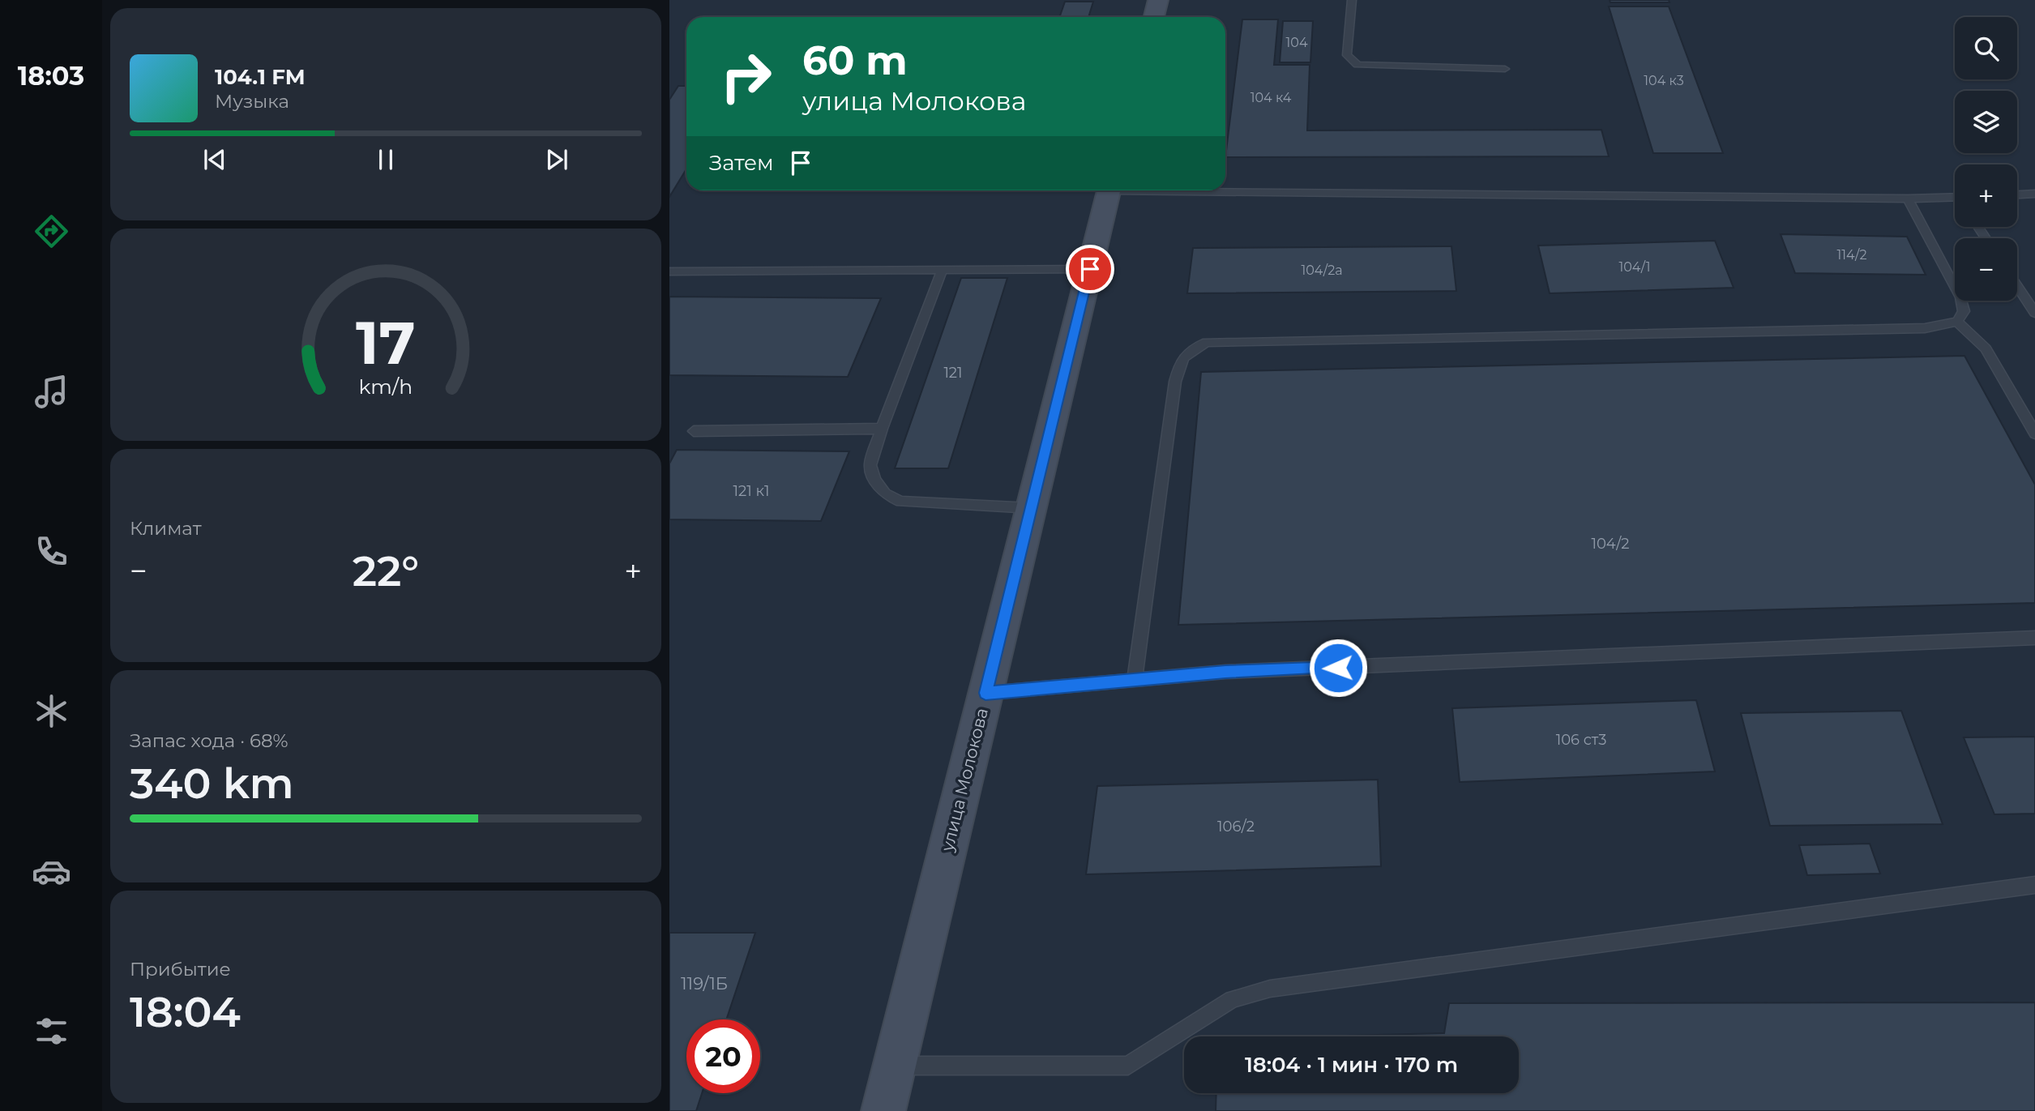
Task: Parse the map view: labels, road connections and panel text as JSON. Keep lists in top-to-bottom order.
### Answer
{
  "streets": {
    "street": ["улица Молокова"]
  },
  "house_numbers": [
    "104",
    "104 к3",
    "104 к4",
    "114/2",
    "104/1",
    "104/2а",
    "121",
    "121 к1",
    "104/2",
    "106 ст3",
    "106/2",
    "119/1Б"
  ],
  "page": {
    "tabs": "18:03",
    "map_buttons": ["+", "−"],
    "turn": ["60 m", "улица Молокова"],
    "song": ["104.1 FM", "Музыка"],
    "then": "Затем",
    "tile": [
      "Климат",
      ["Запас хода · 68%", "340 km"],
      ["Прибытие", "18:04"]
    ],
    "heat": ["−", "22°", "+"],
    "limit": "20",
    "trip": "18:04 · 1 мин · 170 m",
    "gauge": ["17", "km/h"]
  }
}
